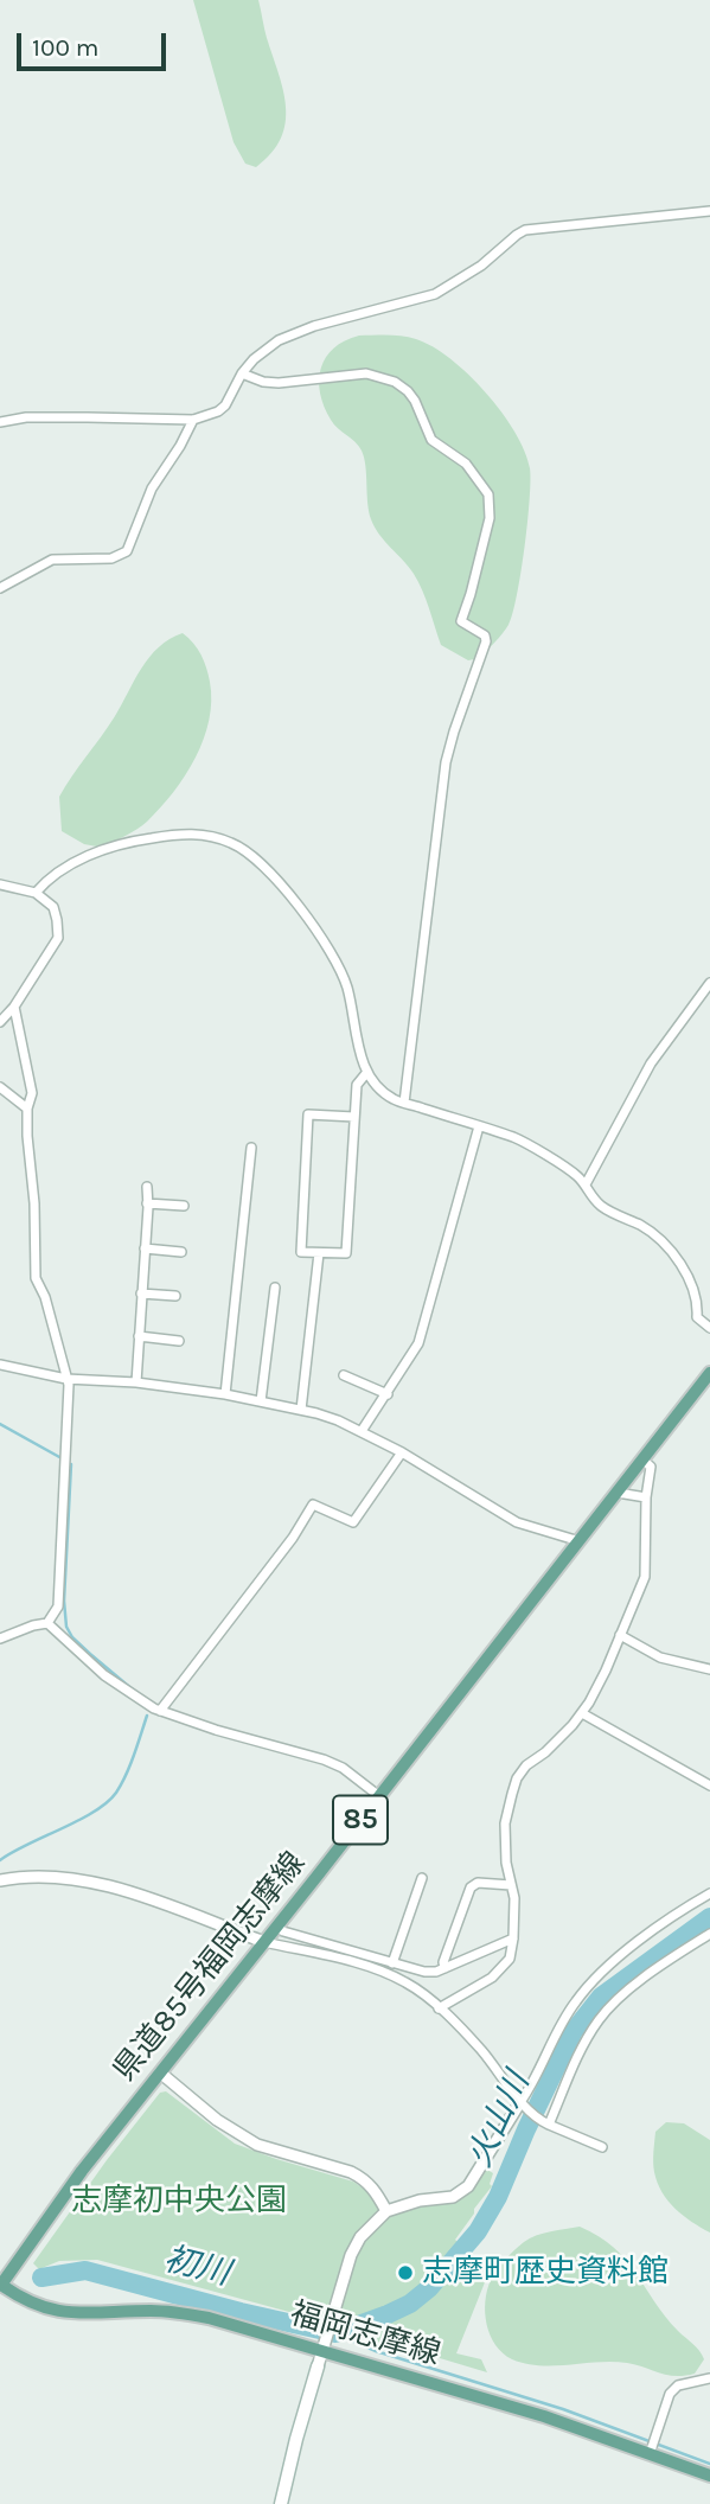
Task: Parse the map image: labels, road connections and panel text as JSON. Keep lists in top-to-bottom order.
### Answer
{
  "streets": {
    "main road": ["85", "県道85号福岡志摩線", "福岡志摩線"]
  },
  "crossings": [
    ["県道85号福岡志摩線", "福岡志摩線"]
  ],
  "water": ["火山川", "初川"],
  "parks": ["志摩初中央公園"],
  "places": ["志摩町歴史資料館"],
  "scale_bar": "100 m"
}
